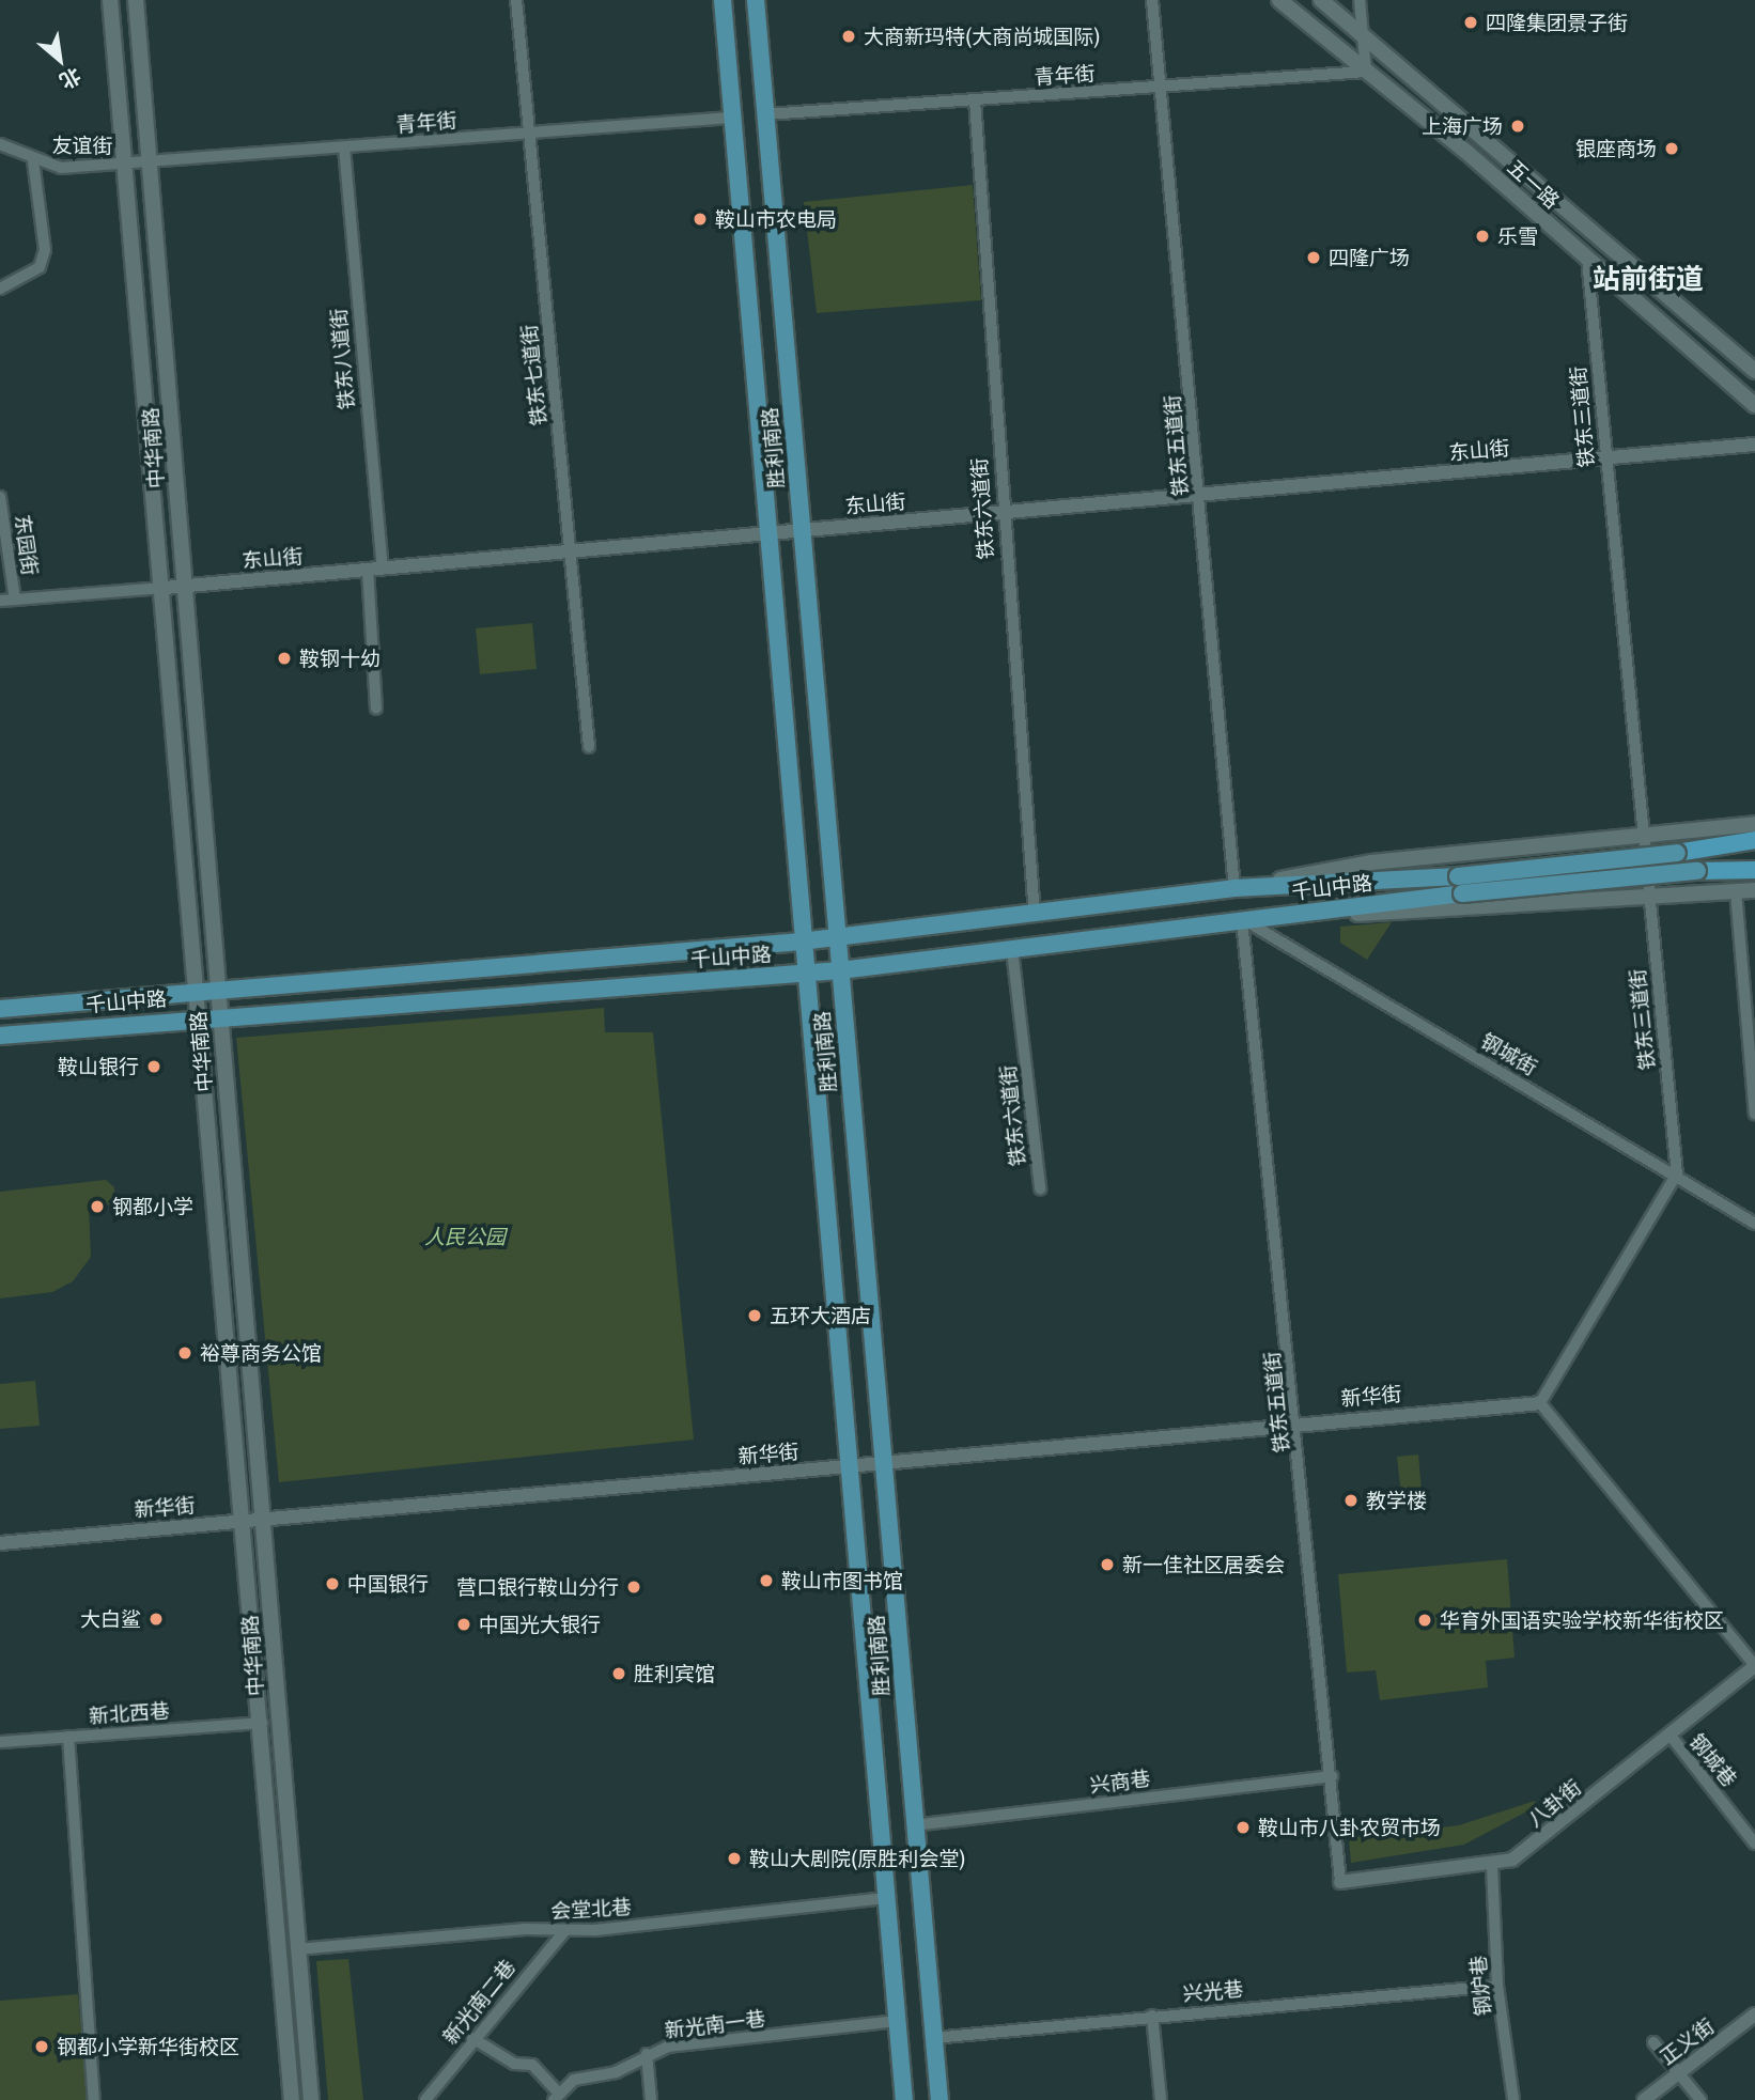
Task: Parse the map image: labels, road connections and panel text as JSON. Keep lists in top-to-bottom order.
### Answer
{
  "streets": {
    "main road": [
      "五一路",
      "中华南路",
      "胜利南路",
      "千山中路"
    ],
    "street": [
      "青年街",
      "友谊街",
      "铁东八道街",
      "铁东七道街",
      "铁东三道街",
      "铁东五道街",
      "东山街",
      "铁东六道街",
      "东园街",
      "钢城街",
      "新华街",
      "新北西巷",
      "钢城巷",
      "兴商巷",
      "八卦街",
      "会堂北巷",
      "钢炉巷",
      "兴光巷",
      "新光南二巷",
      "新光南一巷",
      "正义街"
    ]
  },
  "crossings": [
    ["青年街", "友谊街"],
    ["青年街", "五一路"],
    ["青年街", "铁东八道街"],
    ["青年街", "铁东七道街"],
    ["青年街", "铁东五道街"],
    ["青年街", "中华南路"],
    ["青年街", "胜利南路"],
    ["青年街", "铁东六道街"],
    ["五一路", "铁东三道街"],
    ["铁东八道街", "东山街"],
    ["铁东七道街", "东山街"],
    ["铁东三道街", "东山街"],
    ["铁东三道街", "钢城街"],
    ["铁东五道街", "东山街"],
    ["铁东五道街", "千山中路"],
    ["铁东五道街", "钢城街"],
    ["铁东五道街", "新华街"],
    ["铁东五道街", "兴商巷"],
    ["铁东五道街", "八卦街"],
    ["中华南路", "东山街"],
    ["中华南路", "千山中路"],
    ["中华南路", "新华街"],
    ["中华南路", "会堂北巷"],
    ["胜利南路", "东山街"],
    ["胜利南路", "千山中路"],
    ["胜利南路", "新华街"],
    ["胜利南路", "兴商巷"],
    ["胜利南路", "会堂北巷"],
    ["胜利南路", "兴光巷"],
    ["胜利南路", "新光南一巷"],
    ["东山街", "铁东六道街"],
    ["东山街", "东园街"],
    ["铁东六道街", "千山中路"],
    ["千山中路", "钢城街"],
    ["钢城巷", "八卦街"],
    ["八卦街", "钢炉巷"],
    ["会堂北巷", "新光南二巷"],
    ["钢炉巷", "兴光巷"]
  ],
  "districts": ["站前街道"],
  "parks": ["人民公园"],
  "places": [
    "四隆集团景子街",
    "大商新玛特(大商尚城国际)",
    "上海广场",
    "银座商场",
    "鞍山市农电局",
    "乐雪",
    "四隆广场",
    "鞍钢十幼",
    "鞍山银行",
    "钢都小学",
    "五环大酒店",
    "裕尊商务公馆",
    "教学楼",
    "新一佳社区居委会",
    "鞍山市图书馆",
    "中国银行",
    "营口银行鞍山分行",
    "大白鲨",
    "华育外国语实验学校新华街校区",
    "中国光大银行",
    "胜利宾馆",
    "鞍山市八卦农贸市场",
    "鞍山大剧院(原胜利会堂)",
    "钢都小学新华街校区"
  ],
  "north": "bottom right"
}
